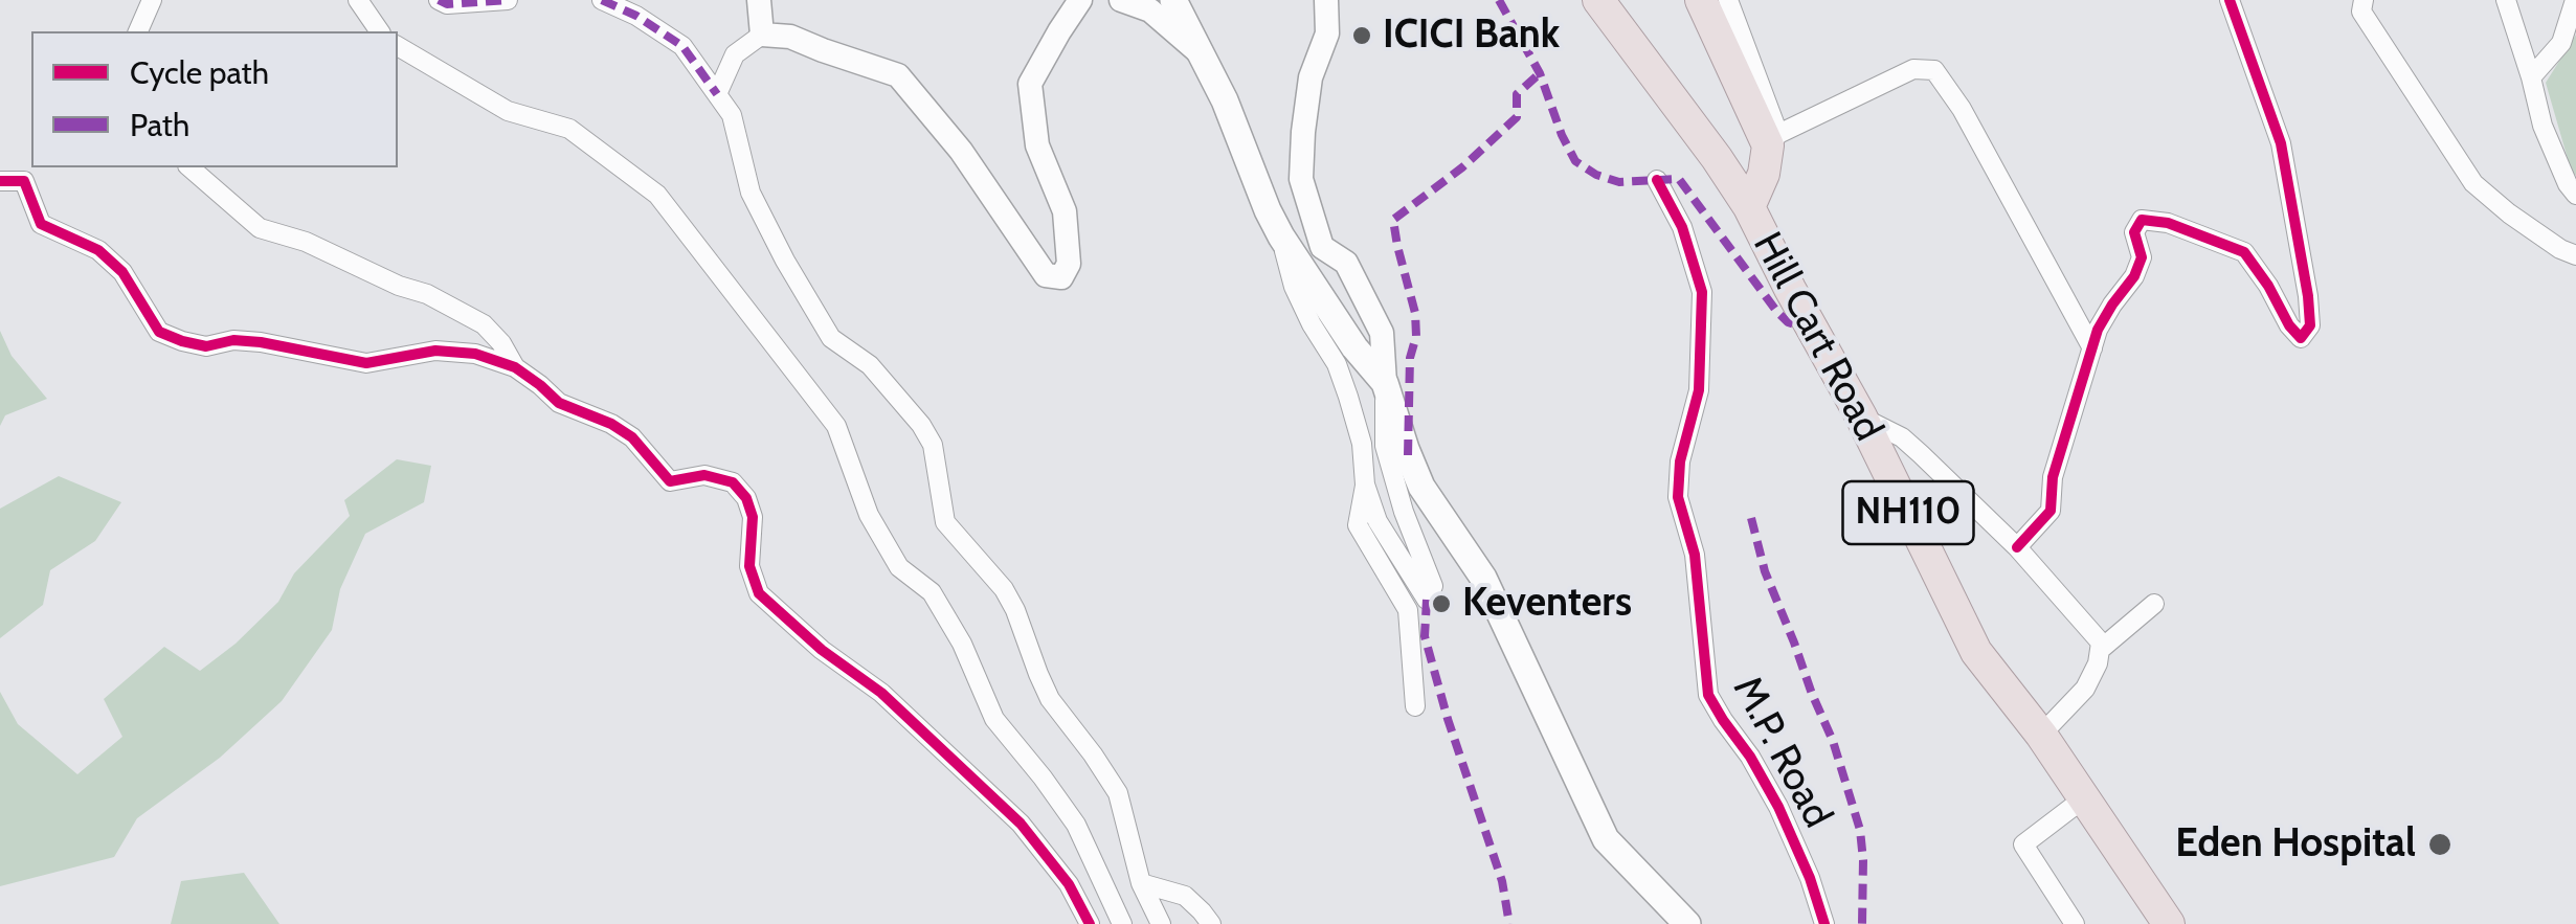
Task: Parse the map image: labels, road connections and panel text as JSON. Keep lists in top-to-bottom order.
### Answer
{
  "streets": {
    "highway": ["Hill Cart Road", "NH110"],
    "street": ["M.P. Road"]
  },
  "places": ["ICICI Bank", "Keventers", "Eden Hospital"],
  "legend": ["Cycle path", "Path"]
}
